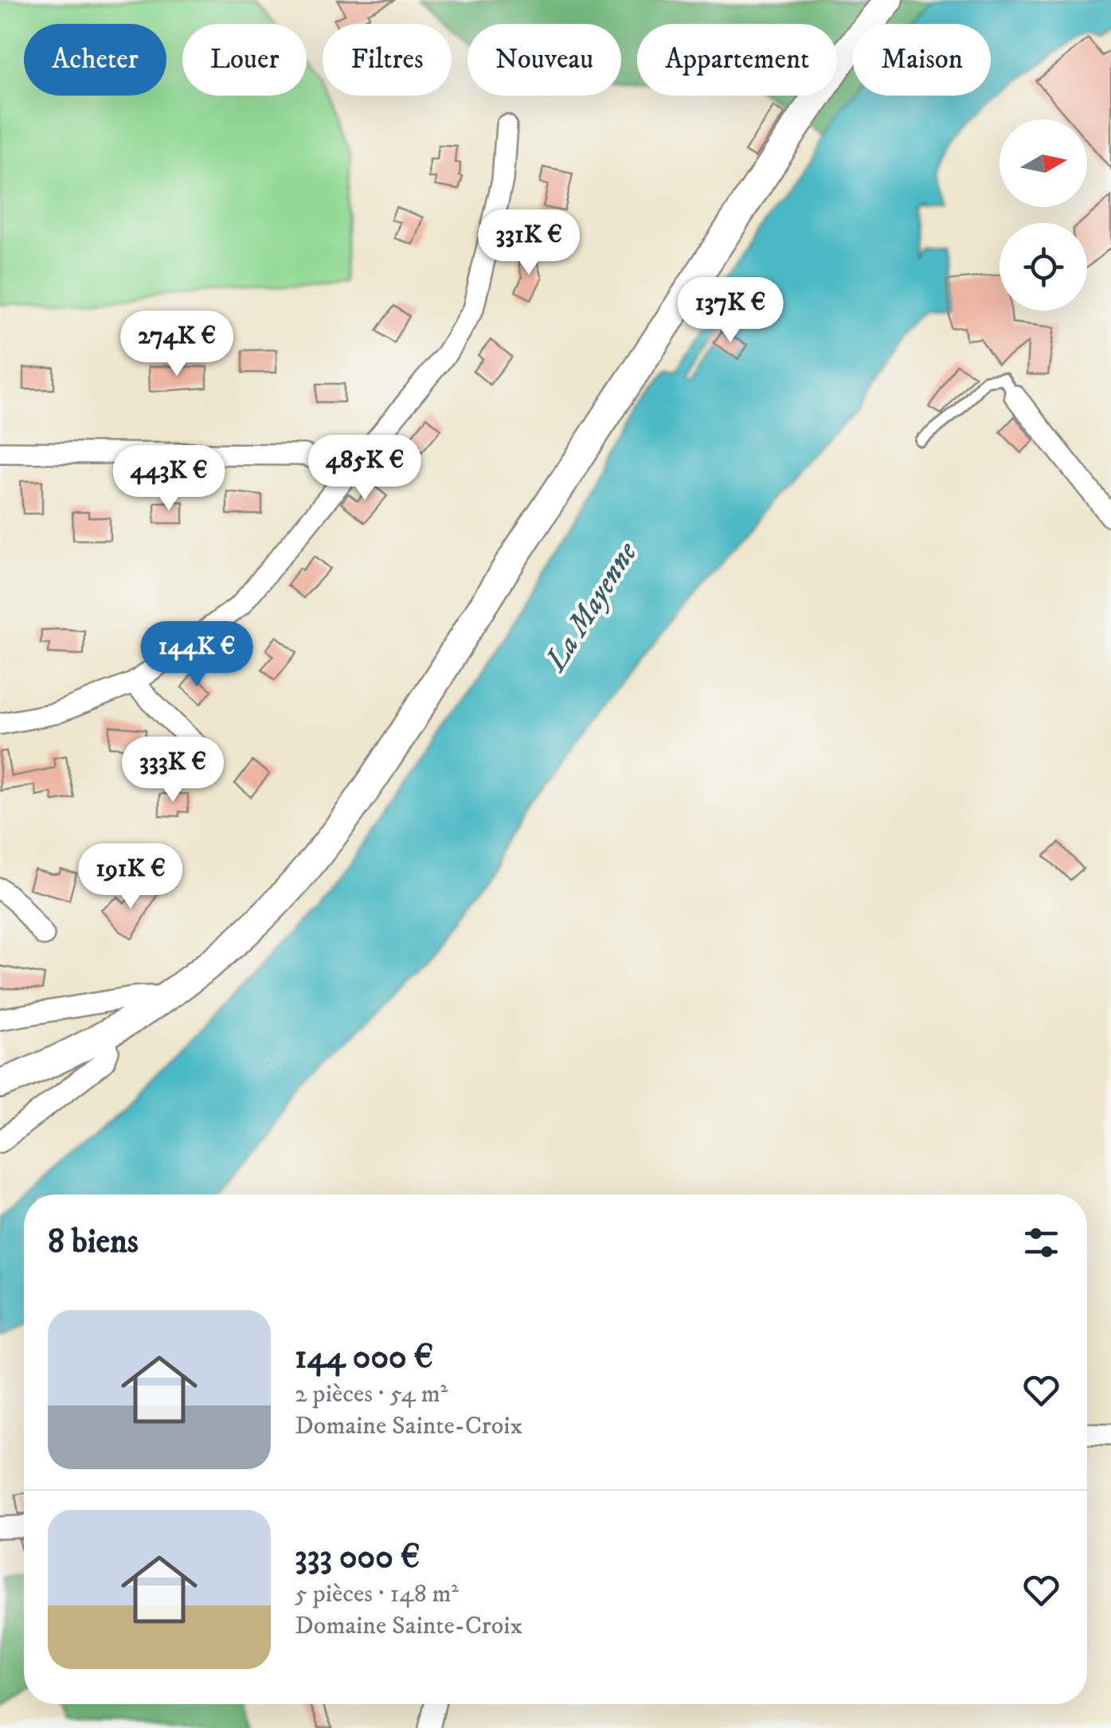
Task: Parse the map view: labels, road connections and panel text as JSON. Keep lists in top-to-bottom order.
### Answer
{
  "water": ["La Mayenne"],
  "north": "right",
  "page": {
    "chip": [
      "Acheter",
      "Louer",
      "Filtres",
      "Nouveau",
      "Appartement",
      "Maison"
    ],
    "price": [
      "331K €",
      "137K €",
      "274K €",
      "485K €",
      "443K €",
      "144K €",
      "333K €",
      "191K €"
    ],
    "heading": "8 biens",
    "list": [
      {
        "name": "144 000 €",
        "note": "2 pièces · 54 m² · Domaine Sainte-Croix"
      },
      {
        "name": "333 000 €",
        "note": "5 pièces · 148 m² · Domaine Sainte-Croix"
      }
    ]
  }
}
